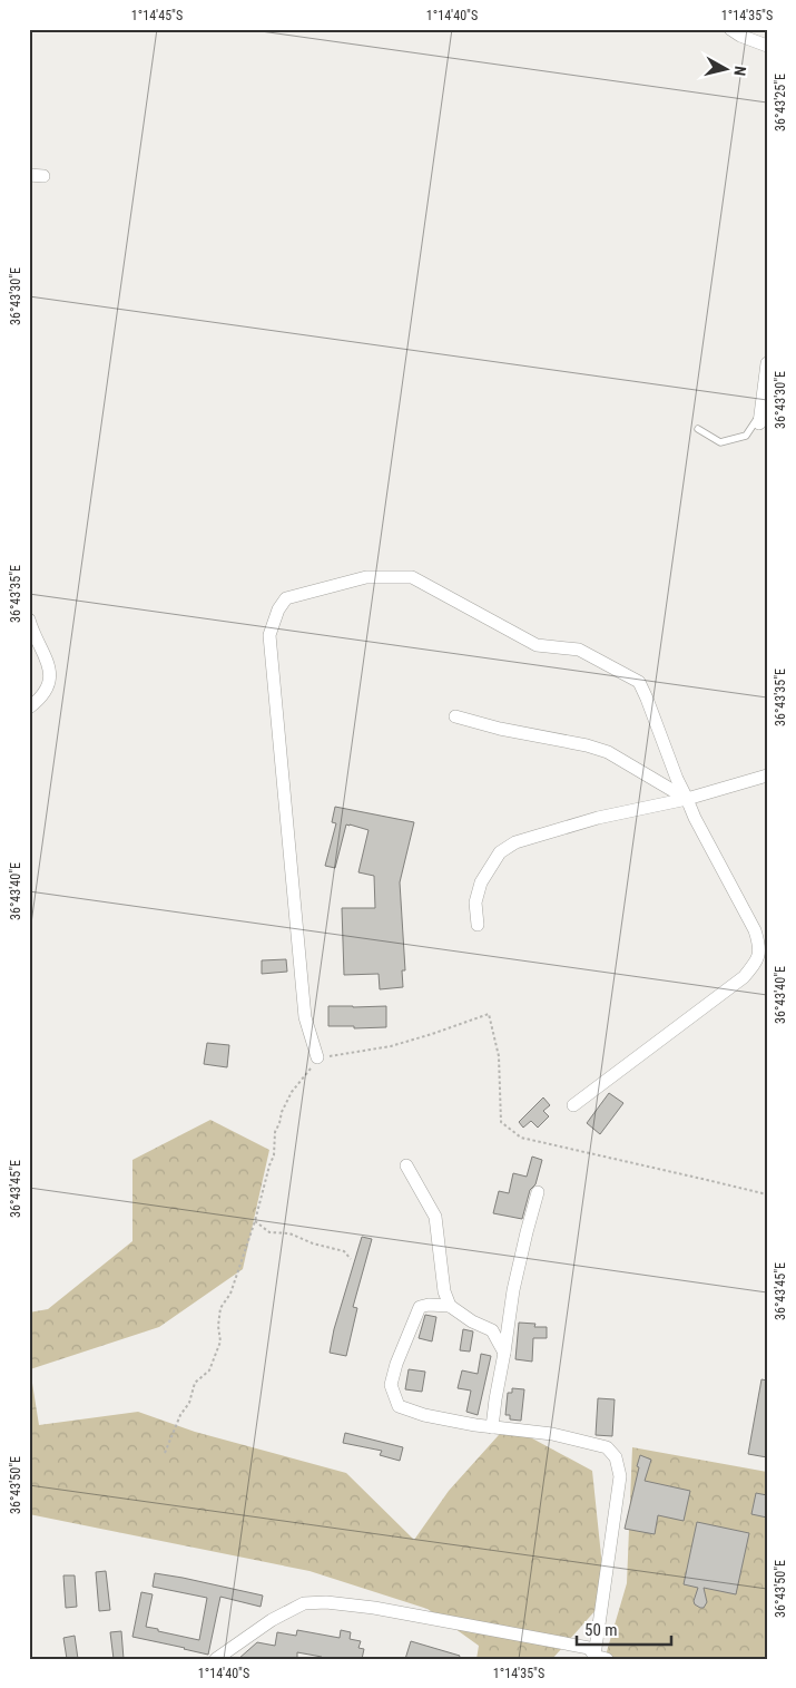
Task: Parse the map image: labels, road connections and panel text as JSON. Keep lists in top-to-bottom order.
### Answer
{
  "scale_bar": "50 m",
  "north": "right",
  "coordinates": [
    "1°14'45\"S",
    "1°14'40\"S",
    "1°14'35\"S",
    "36°43'25\"E",
    "36°43'30\"E",
    "36°43'35\"E",
    "36°43'40\"E",
    "36°43'45\"E",
    "36°43'50\"E"
  ]
}
